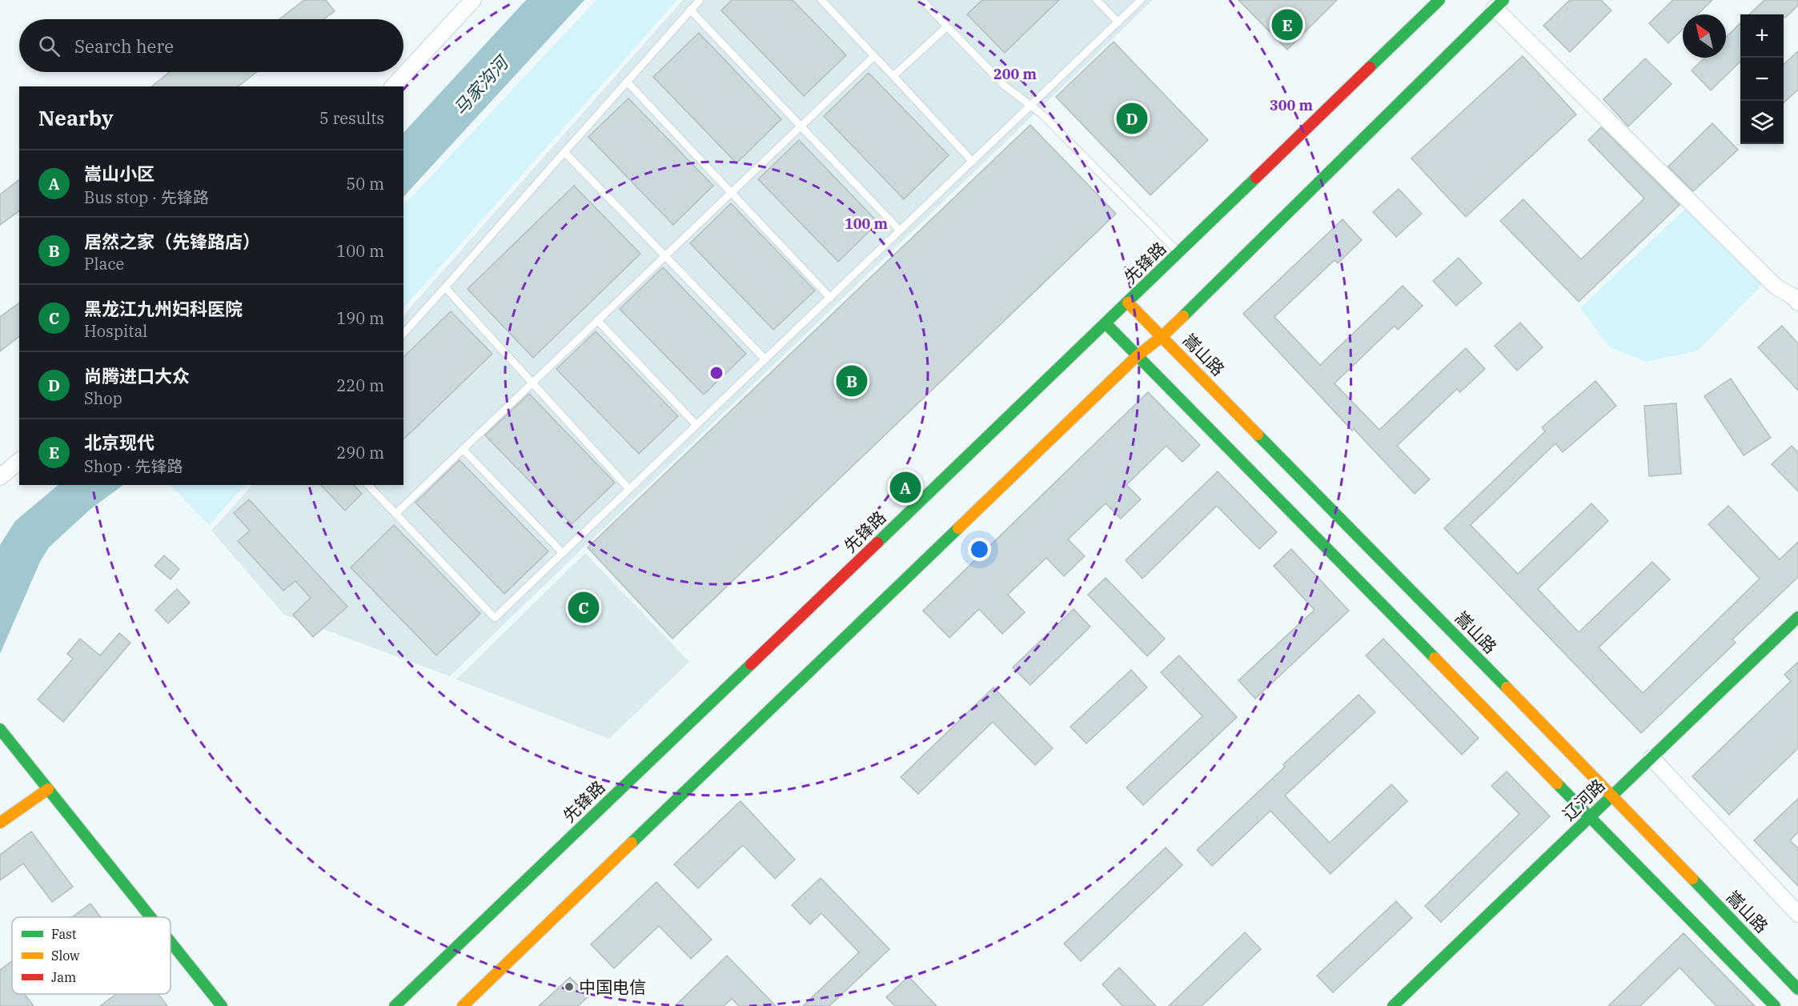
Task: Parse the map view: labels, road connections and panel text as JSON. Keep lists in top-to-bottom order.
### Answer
{
  "streets": {
    "main road": ["先锋路", "嵩山路", "辽河路"]
  },
  "crossings": [
    ["先锋路", "嵩山路"],
    ["嵩山路", "辽河路"]
  ],
  "water": ["马家沟河"],
  "places": ["中国电信"],
  "legend": ["Fast", "Slow", "Jam"],
  "north": "top left",
  "page": {
    "pins": [
      "E",
      "D",
      "B",
      "A",
      "C"
    ],
    "map_buttons": ["+", "−"],
    "search": "Search here",
    "heading": ["Nearby", "5 results"],
    "list": [
      {
        "mark": "A",
        "name": "嵩山小区",
        "note": "Bus stop · 先锋路",
        "value": "50 m"
      },
      {
        "mark": "B",
        "name": "居然之家（先锋路店）",
        "note": "Place",
        "value": "100 m"
      },
      {
        "mark": "C",
        "name": "黑龙江九州妇科医院",
        "note": "Hospital",
        "value": "190 m"
      },
      {
        "mark": "D",
        "name": "尚腾进口大众",
        "note": "Shop",
        "value": "220 m"
      },
      {
        "mark": "E",
        "name": "北京现代",
        "note": "Shop · 先锋路",
        "value": "290 m"
      }
    ]
  },
  "rings": ["200 m", "300 m", "100 m"]
}
